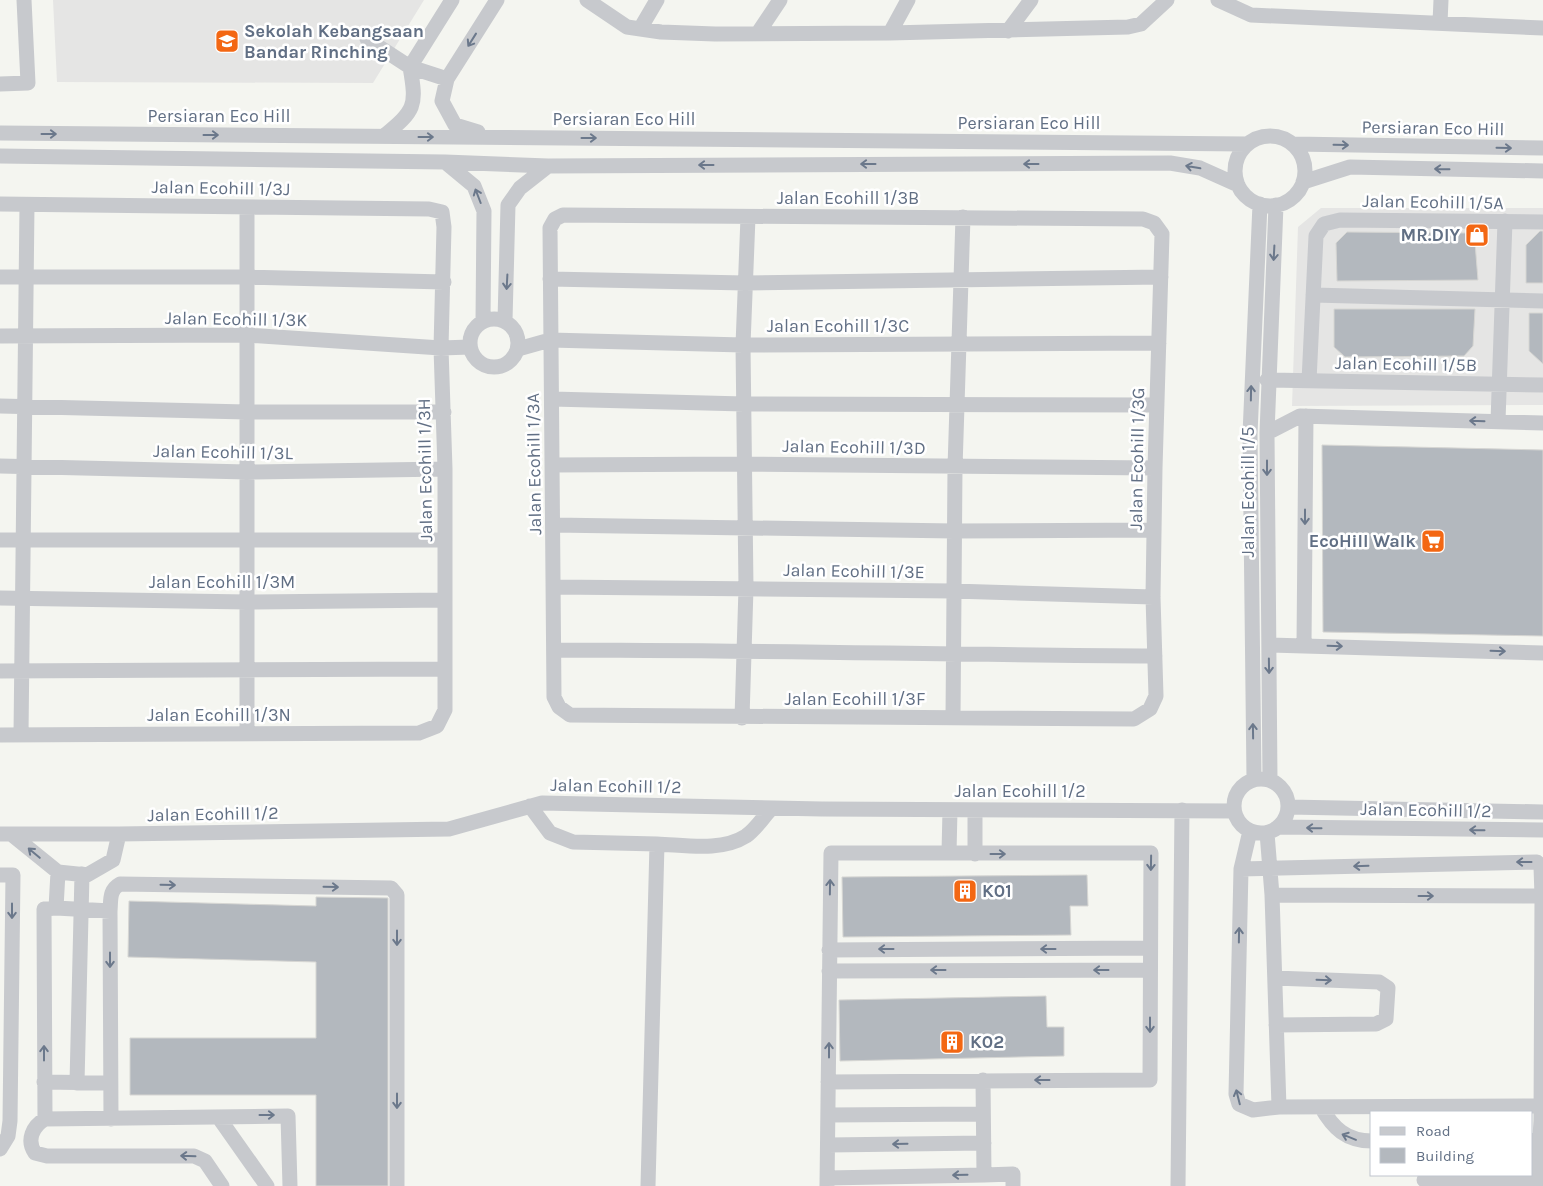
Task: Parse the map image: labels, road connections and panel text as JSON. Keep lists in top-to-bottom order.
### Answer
{
  "streets": {
    "street": [
      "Persiaran Eco Hill",
      "Jalan Ecohill 1/3J",
      "Jalan Ecohill 1/3B",
      "Jalan Ecohill 1/5A",
      "Jalan Ecohill 1/3K",
      "Jalan Ecohill 1/3C",
      "Jalan Ecohill 1/5B",
      "Jalan Ecohill 1/3D",
      "Jalan Ecohill 1/3L",
      "Jalan Ecohill 1/3G",
      "Jalan Ecohill 1/3A",
      "Jalan Ecohill 1/3H",
      "Jalan Ecohill 1/5",
      "Jalan Ecohill 1/3E",
      "Jalan Ecohill 1/3M",
      "Jalan Ecohill 1/3F",
      "Jalan Ecohill 1/3N",
      "Jalan Ecohill 1/2"
    ]
  },
  "crossings": [
    ["Persiaran Eco Hill", "Jalan Ecohill 1/5"],
    ["Jalan Ecohill 1/3J", "Jalan Ecohill 1/3H"],
    ["Jalan Ecohill 1/3B", "Jalan Ecohill 1/3G"],
    ["Jalan Ecohill 1/3B", "Jalan Ecohill 1/3A"],
    ["Jalan Ecohill 1/3K", "Jalan Ecohill 1/3C"],
    ["Jalan Ecohill 1/3K", "Jalan Ecohill 1/3H"],
    ["Jalan Ecohill 1/3C", "Jalan Ecohill 1/3G"],
    ["Jalan Ecohill 1/3C", "Jalan Ecohill 1/3A"],
    ["Jalan Ecohill 1/5B", "Jalan Ecohill 1/5"],
    ["Jalan Ecohill 1/3D", "Jalan Ecohill 1/3G"],
    ["Jalan Ecohill 1/3D", "Jalan Ecohill 1/3A"],
    ["Jalan Ecohill 1/3L", "Jalan Ecohill 1/3H"],
    ["Jalan Ecohill 1/3G", "Jalan Ecohill 1/3E"],
    ["Jalan Ecohill 1/3G", "Jalan Ecohill 1/3F"],
    ["Jalan Ecohill 1/3A", "Jalan Ecohill 1/3E"],
    ["Jalan Ecohill 1/3A", "Jalan Ecohill 1/3F"],
    ["Jalan Ecohill 1/3H", "Jalan Ecohill 1/3M"],
    ["Jalan Ecohill 1/3H", "Jalan Ecohill 1/3N"],
    ["Jalan Ecohill 1/5", "Jalan Ecohill 1/2"]
  ],
  "places": {
    "school or university": ["Sekolah Kebangsaan Bandar Rinching"],
    "shop": ["MR.DIY"],
    "supermarket": ["EcoHill Walk"],
    "building": ["K01", "K02"]
  },
  "legend": ["Road", "Building"]
}
